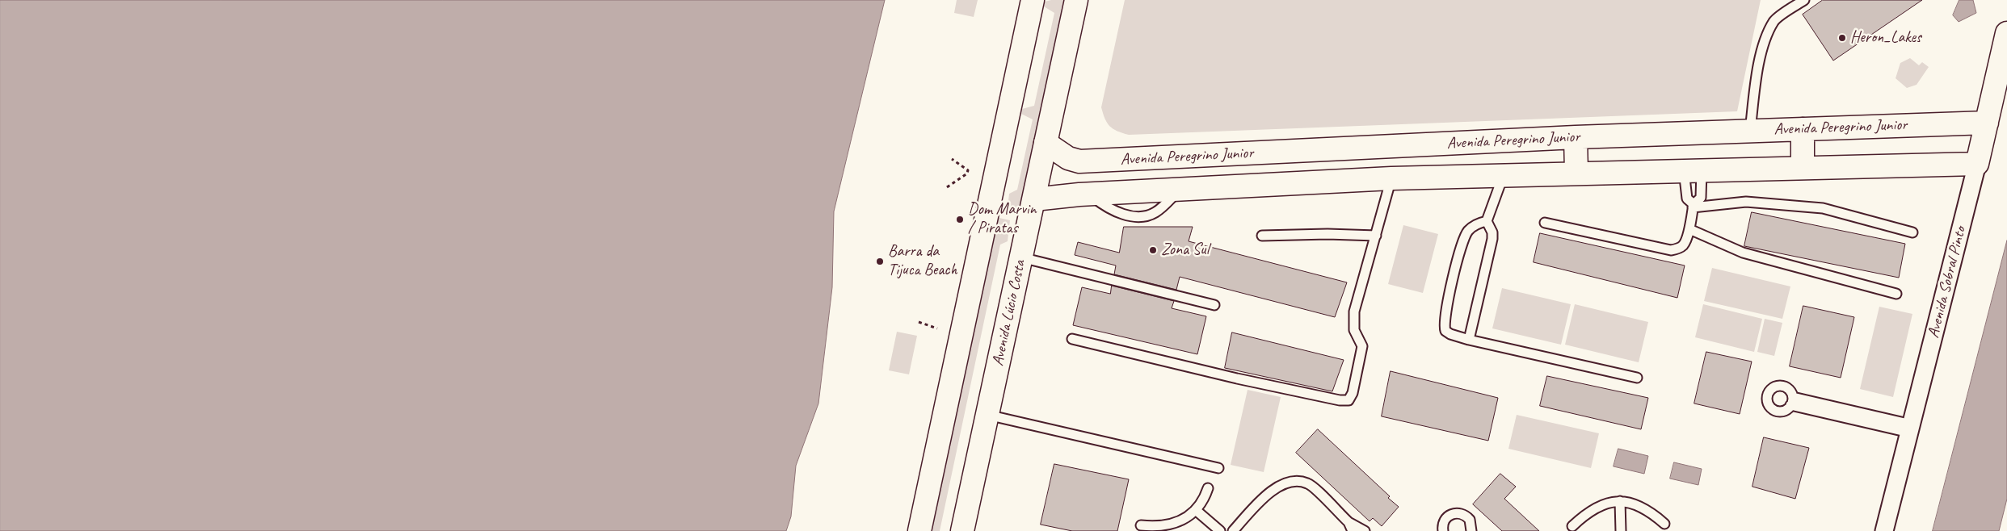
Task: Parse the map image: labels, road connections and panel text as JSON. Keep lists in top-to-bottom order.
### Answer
{
  "streets": {
    "street": ["Avenida Peregrino Junior", "Avenida Sobral Pinto", "Avenida Lúcio Costa"]
  },
  "crossings": [
    ["Avenida Peregrino Junior", "Avenida Sobral Pinto"],
    ["Avenida Peregrino Junior", "Avenida Lúcio Costa"]
  ],
  "places": [
    "Heron_Lakes",
    "Dom Marvin / Piratas",
    "Zona Sul",
    "Barra da Tijuca Beach"
  ]
}
